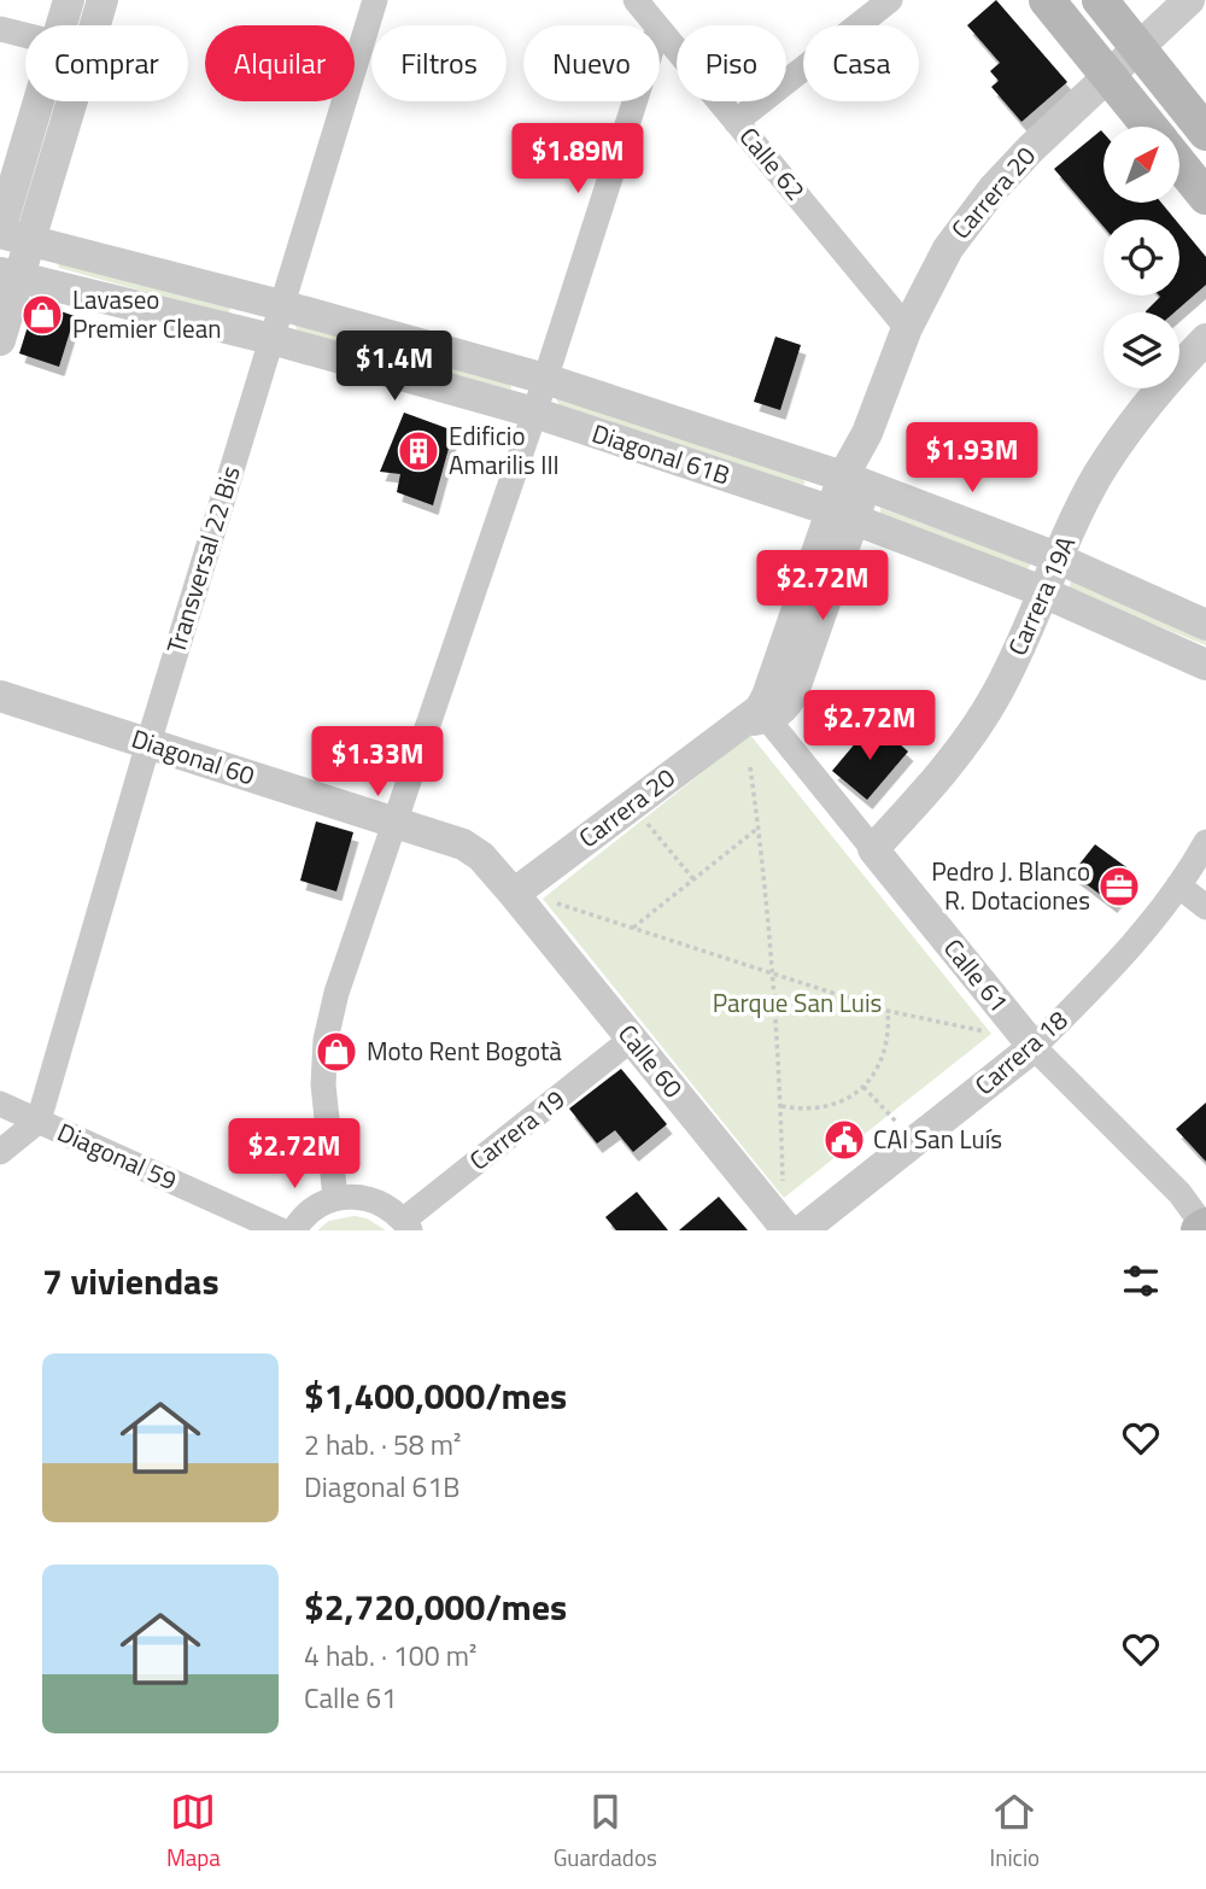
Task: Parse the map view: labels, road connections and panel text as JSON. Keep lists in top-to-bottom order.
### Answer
{
  "streets": {
    "street": [
      "Calle 62",
      "Carrera 20",
      "Diagonal 61B",
      "Transversal 22 Bis",
      "Carrera 19A",
      "Diagonal 60",
      "Calle 61",
      "Carrera 18",
      "Calle 60",
      "Carrera 19",
      "Diagonal 59"
    ]
  },
  "crossings": [
    ["Calle 62", "Carrera 20"],
    ["Carrera 20", "Diagonal 61B"],
    ["Carrera 20", "Diagonal 60"],
    ["Carrera 20", "Calle 61"],
    ["Carrera 20", "Calle 60"],
    ["Diagonal 61B", "Transversal 22 Bis"],
    ["Diagonal 61B", "Carrera 19A"],
    ["Transversal 22 Bis", "Diagonal 60"],
    ["Transversal 22 Bis", "Diagonal 59"],
    ["Carrera 19A", "Calle 61"],
    ["Diagonal 60", "Calle 60"],
    ["Calle 61", "Carrera 18"],
    ["Calle 60", "Carrera 19"]
  ],
  "parks": ["Parque San Luis"],
  "places": {
    "shop": ["Lavaseo Premier Clean", "Moto Rent Bogotà"],
    "building": ["Edificio Amarilis III"],
    "office": ["Pedro J. Blanco R. Dotaciones"],
    "public building": ["CAI San Luís"]
  },
  "north": "top right",
  "page": {
    "chip": [
      "Comprar",
      "Alquilar",
      "Filtros",
      "Nuevo",
      "Piso",
      "Casa"
    ],
    "price": [
      "$1.89M",
      "$1.4M",
      "$1.93M",
      "$2.72M",
      "$2.72M",
      "$1.33M",
      "$2.72M"
    ],
    "heading": "7 viviendas",
    "list": [
      {
        "name": "$1,400,000/mes",
        "note": "2 hab. · 58 m² · Diagonal 61B"
      },
      {
        "name": "$2,720,000/mes",
        "note": "4 hab. · 100 m² · Calle 61"
      }
    ],
    "tabs": ["Mapa", "Guardados", "Inicio"]
  }
}
